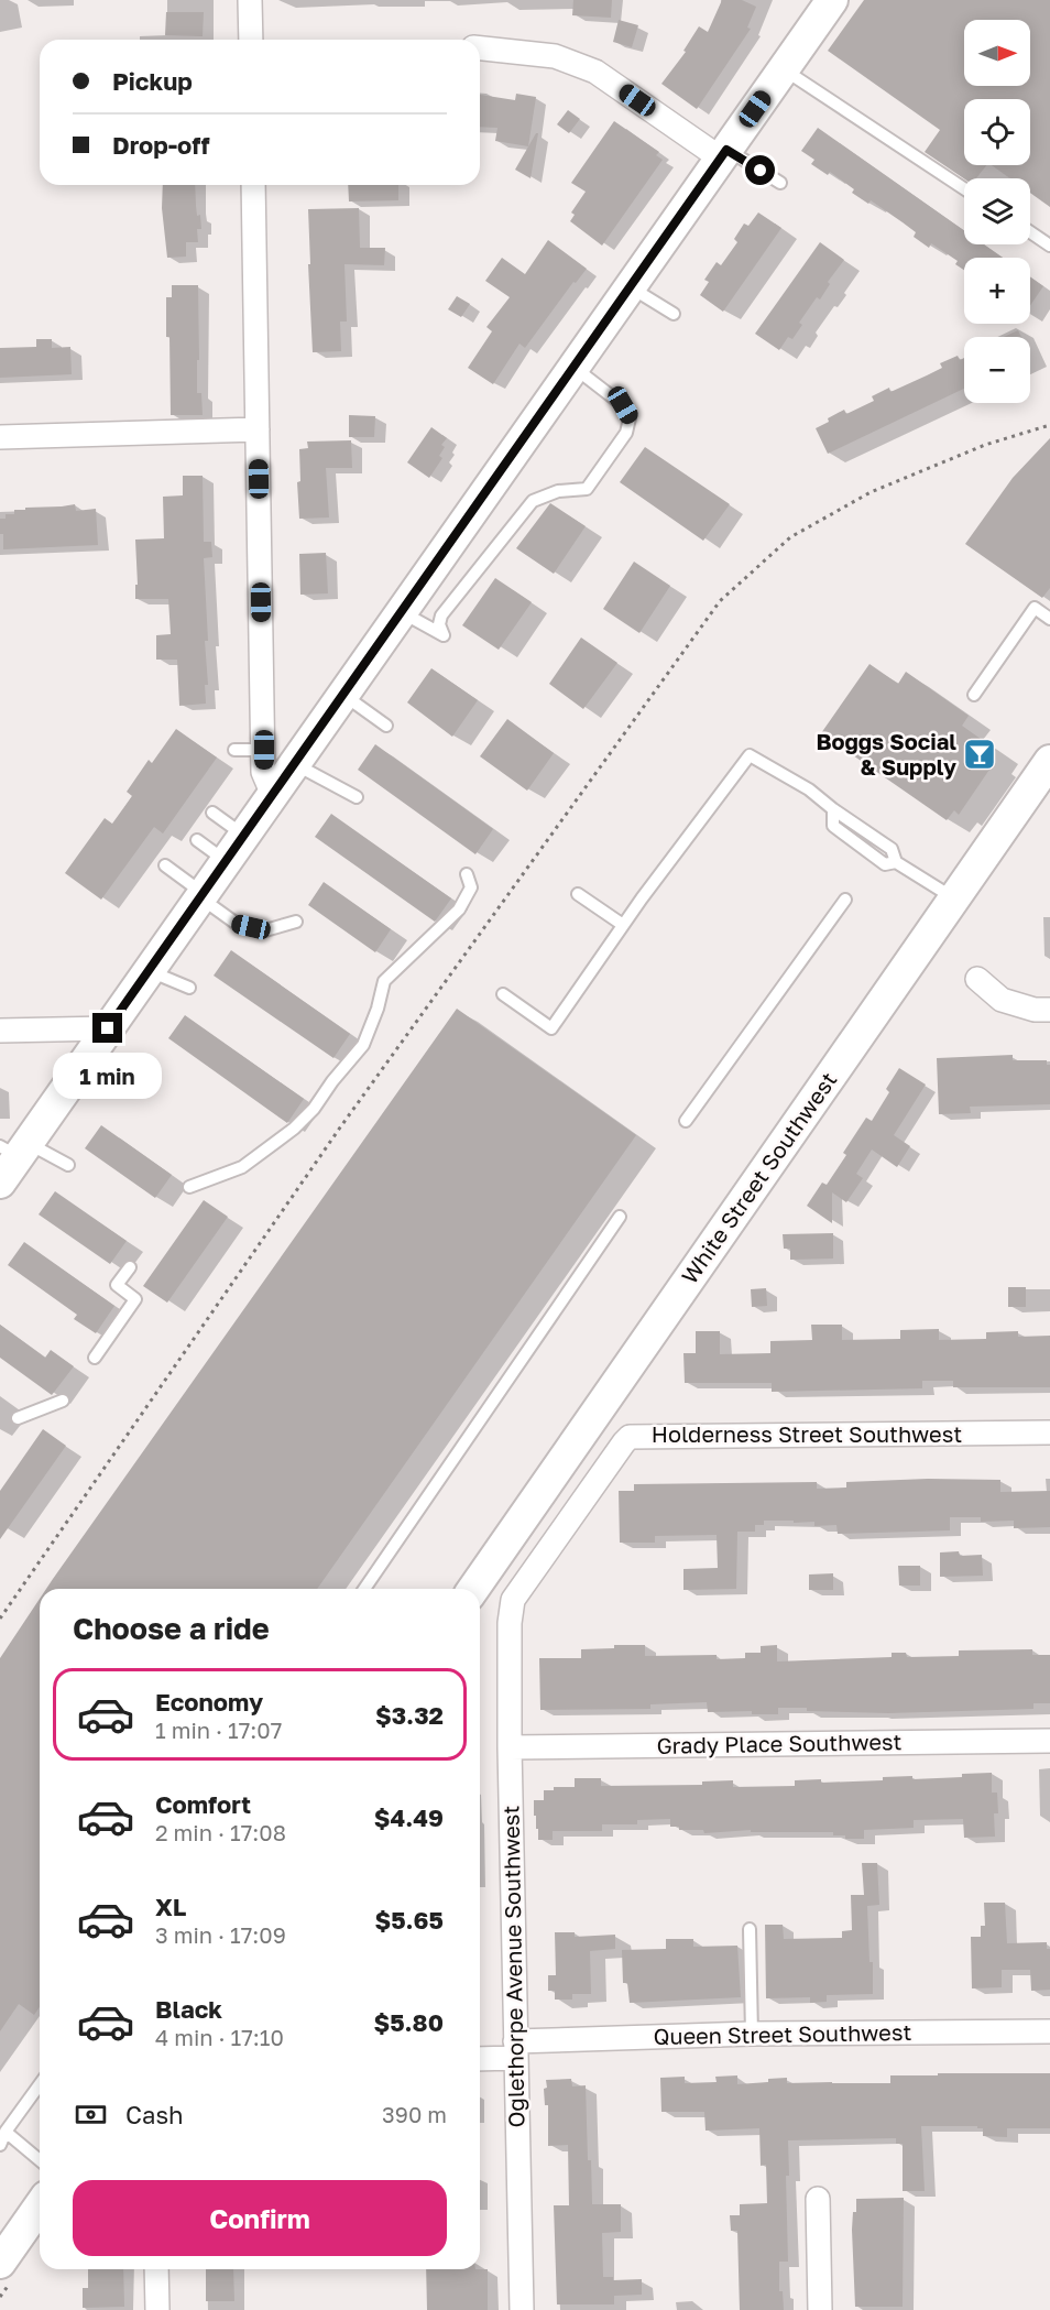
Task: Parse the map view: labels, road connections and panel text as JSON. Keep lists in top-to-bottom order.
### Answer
{
  "streets": {
    "street": [
      "White Street Southwest",
      "Holderness Street Southwest",
      "Grady Place Southwest",
      "Oglethorpe Avenue Southwest",
      "Queen Street Southwest"
    ]
  },
  "crossings": [
    ["Holderness Street Southwest", "Oglethorpe Avenue Southwest"],
    ["Grady Place Southwest", "Oglethorpe Avenue Southwest"],
    ["Oglethorpe Avenue Southwest", "Queen Street Southwest"]
  ],
  "places": {
    "bar": ["Boggs Social & Supply"]
  },
  "north": "right",
  "page": {
    "map_buttons": ["+", "−"],
    "banner": ["Pickup", "Drop-off"],
    "bubble": "1 min",
    "heading": "Choose a ride",
    "list": [
      {
        "name": "Economy",
        "note": "1 min · 17:07",
        "value": "$3.32"
      },
      {
        "name": "Comfort",
        "note": "2 min · 17:08",
        "value": "$4.49"
      },
      {
        "name": "XL",
        "note": "3 min · 17:09",
        "value": "$5.65"
      },
      {
        "name": "Black",
        "note": "4 min · 17:10",
        "value": "$5.80"
      }
    ],
    "pay": ["Cash", "390 m"],
    "buttons": "Confirm"
  }
}
